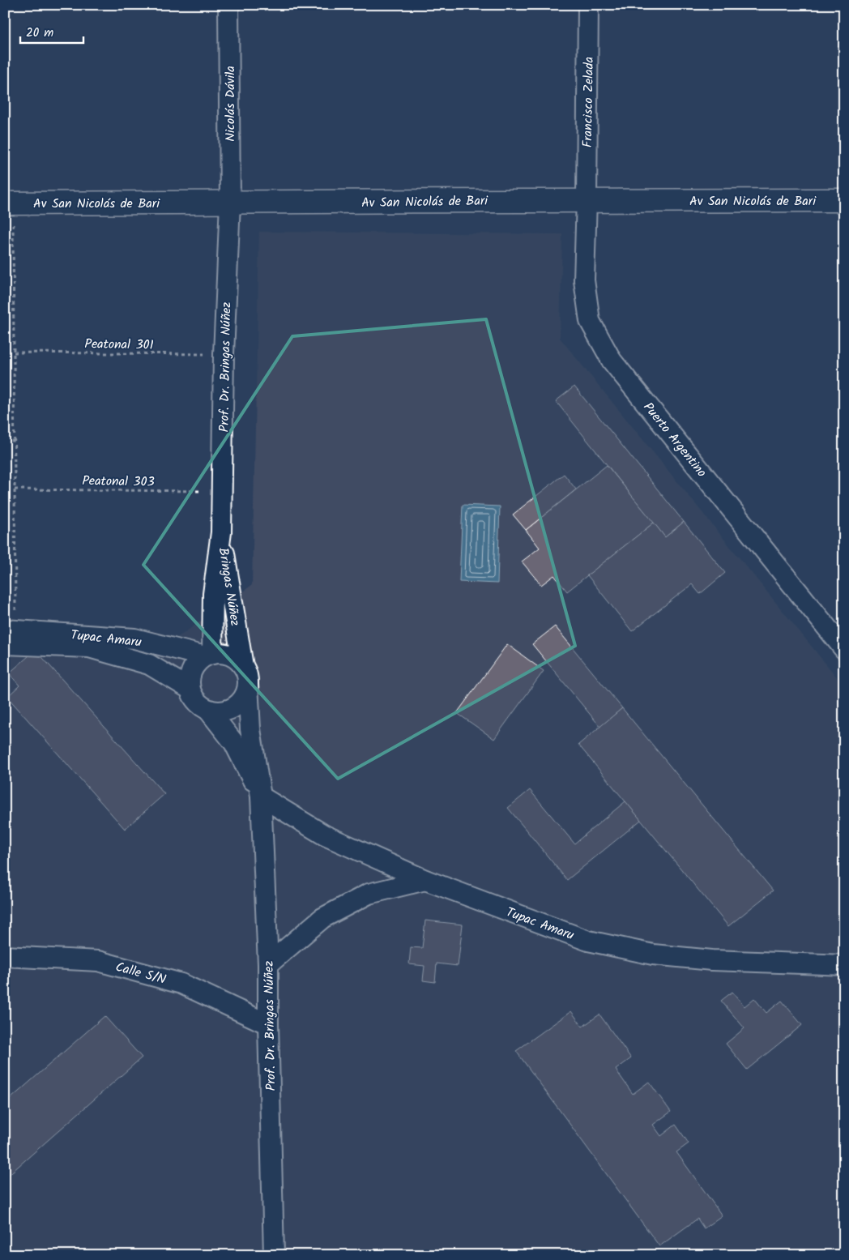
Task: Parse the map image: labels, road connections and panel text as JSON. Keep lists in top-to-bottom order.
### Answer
{
  "streets": {
    "street": [
      "Francisco Zelada",
      "Nicolás Dávila",
      "Av San Nicolás de Bari",
      "Prof. Dr. Bringas Núñez",
      "Puerto Argentino",
      "Bringas Núñez",
      "Tupac Amaru",
      "Calle S/N"
    ],
    "path": ["Peatonal 301", "Peatonal 303"]
  },
  "crossings": [
    ["Francisco Zelada", "Av San Nicolás de Bari"],
    ["Francisco Zelada", "Puerto Argentino"],
    ["Nicolás Dávila", "Av San Nicolás de Bari"],
    ["Nicolás Dávila", "Prof. Dr. Bringas Núñez"],
    ["Av San Nicolás de Bari", "Prof. Dr. Bringas Núñez"],
    ["Av San Nicolás de Bari", "Puerto Argentino"],
    ["Peatonal 301", "Prof. Dr. Bringas Núñez"],
    ["Prof. Dr. Bringas Núñez", "Peatonal 303"],
    ["Prof. Dr. Bringas Núñez", "Bringas Núñez"],
    ["Prof. Dr. Bringas Núñez", "Tupac Amaru"],
    ["Prof. Dr. Bringas Núñez", "Calle S/N"],
    ["Bringas Núñez", "Tupac Amaru"]
  ],
  "scale_bar": "20 m"
}
